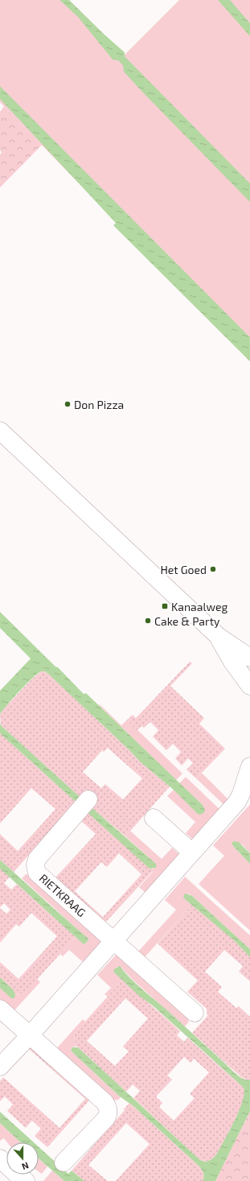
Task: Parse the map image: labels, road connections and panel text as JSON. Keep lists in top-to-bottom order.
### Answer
{
  "streets": {
    "street": ["RIETKRAAG"]
  },
  "places": {
    "other": ["Don Pizza", "Het Goed", "Cake & Party"],
    "transit": ["Kanaalweg"]
  },
  "north": "bottom"
}
